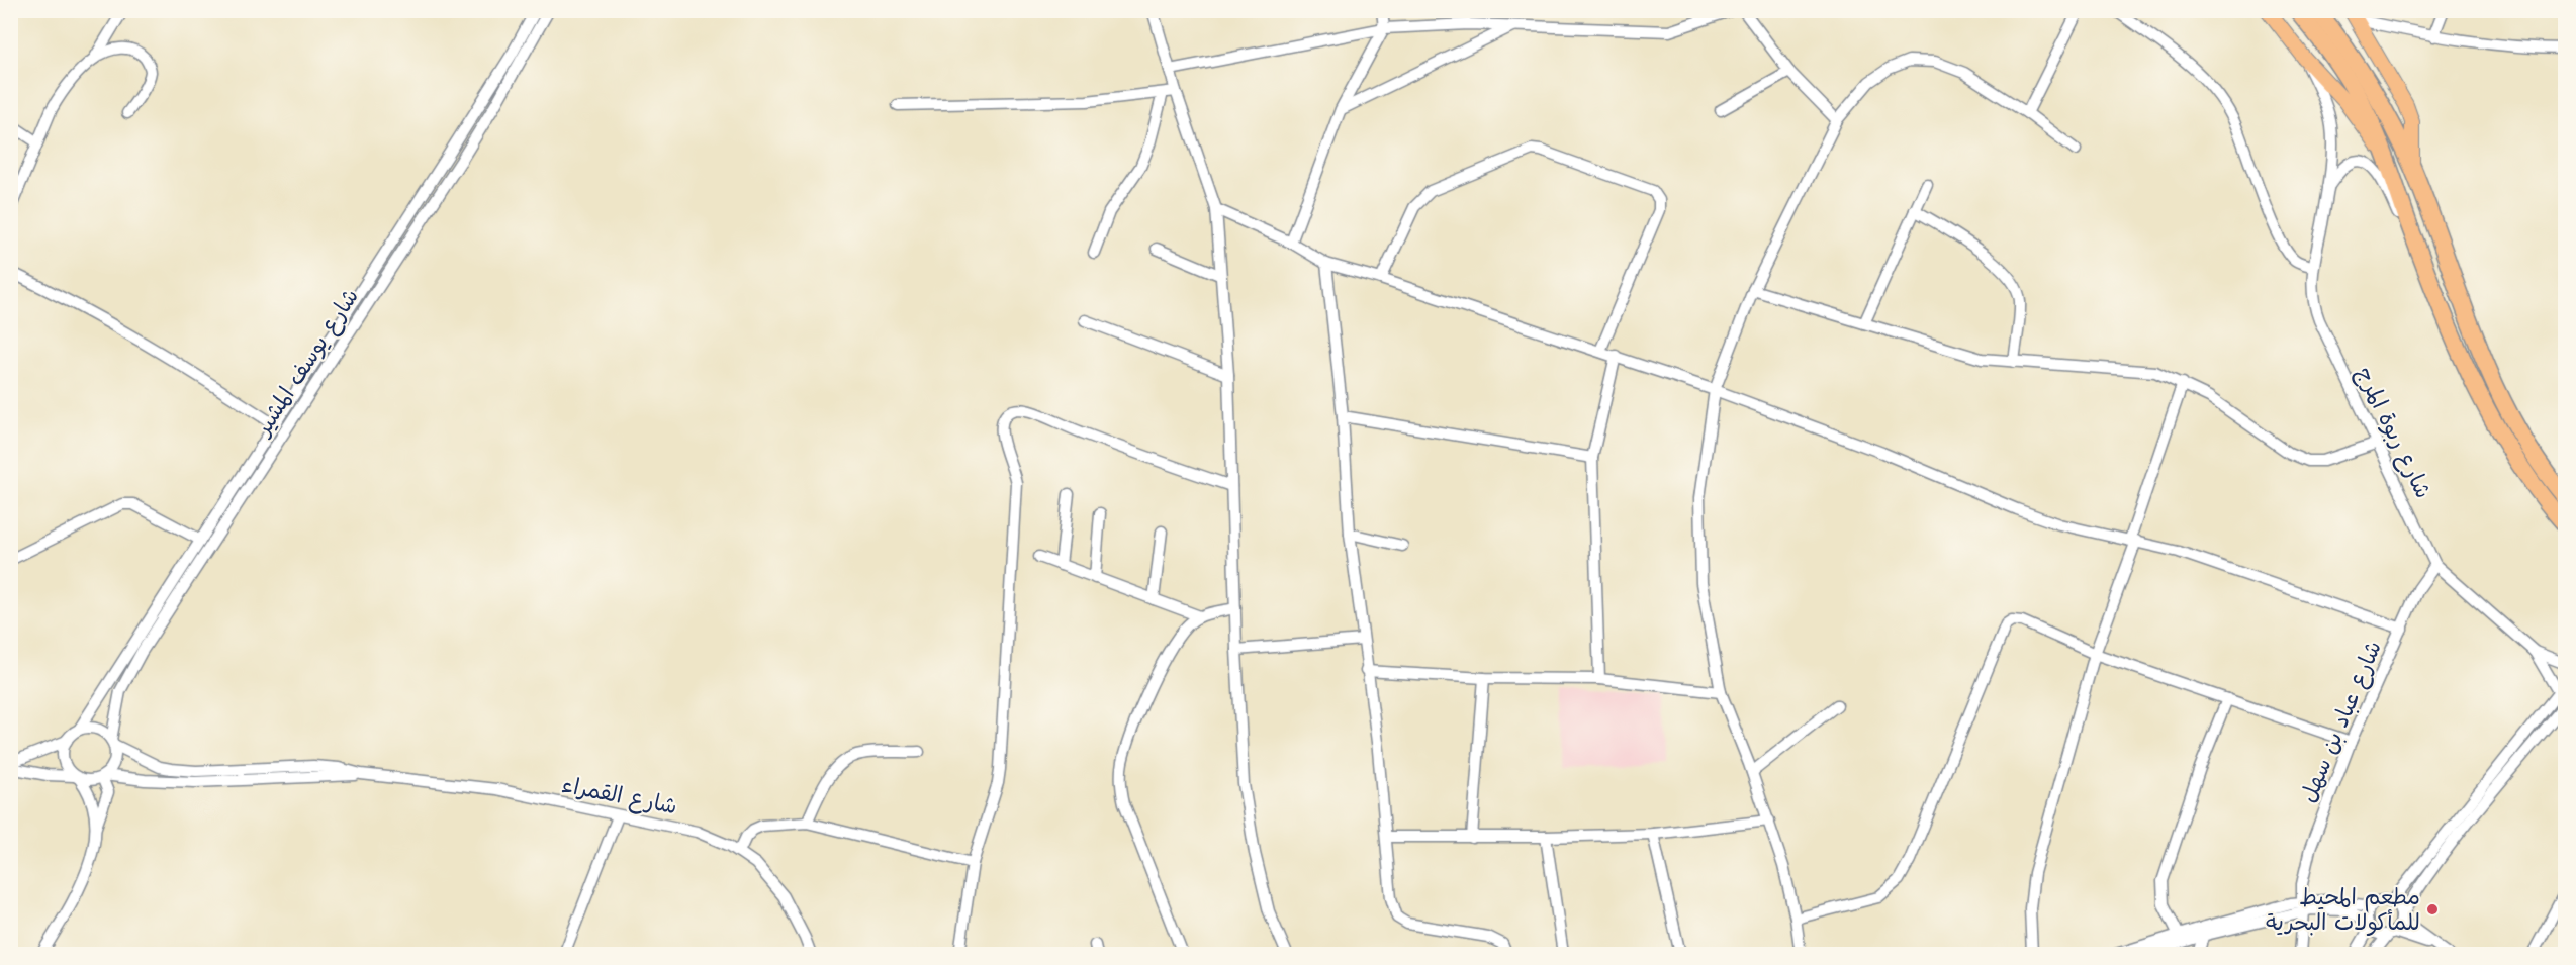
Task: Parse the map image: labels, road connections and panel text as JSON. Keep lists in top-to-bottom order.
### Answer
{
  "streets": {
    "street": [
      "شارع يوسف المشير",
      "شارع ربوة المرج",
      "شارع عباد بن سهل",
      "شارع القمراء"
    ]
  },
  "crossings": [
    ["شارع يوسف المشير", "شارع القمراء"],
    ["شارع ربوة المرج", "شارع عباد بن سهل"]
  ],
  "places": ["مطعم المحيط للمأكولات البحرية"]
}
